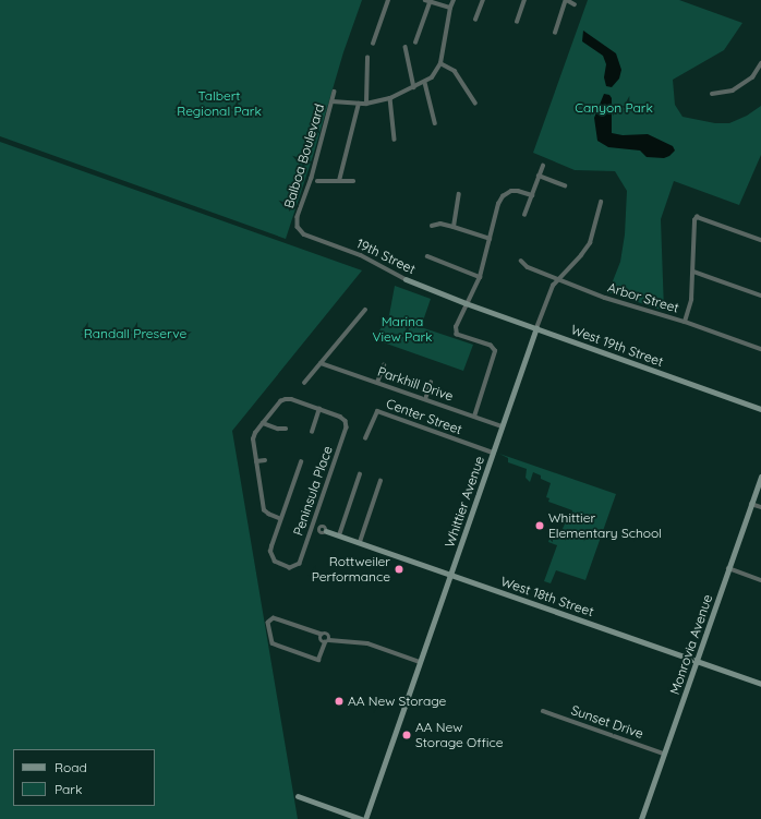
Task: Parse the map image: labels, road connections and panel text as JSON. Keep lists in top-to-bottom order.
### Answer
{
  "streets": {
    "street": [
      "Balboa Boulevard",
      "19th Street",
      "Arbor Street",
      "West 19th Street",
      "Parkhill Drive",
      "Center Street",
      "Peninsula Place",
      "Whittier Avenue",
      "West 18th Street",
      "Monrovia Avenue",
      "Sunset Drive"
    ]
  },
  "crossings": [
    ["Balboa Boulevard", "19th Street"],
    ["19th Street", "West 19th Street"],
    ["Arbor Street", "Whittier Avenue"],
    ["West 19th Street", "Whittier Avenue"],
    ["Parkhill Drive", "Whittier Avenue"],
    ["Center Street", "Whittier Avenue"],
    ["Peninsula Place", "West 18th Street"],
    ["Whittier Avenue", "West 18th Street"],
    ["West 18th Street", "Monrovia Avenue"],
    ["Monrovia Avenue", "Sunset Drive"]
  ],
  "parks": [
    "Talbert Regional Park",
    "Canyon Park",
    "Marina View Park",
    "Randall Preserve"
  ],
  "places": [
    "Whittier Elementary School",
    "Rottweiler Performance",
    "AA New Storage",
    "AA New Storage Office"
  ],
  "legend": ["Road", "Park"]
}
